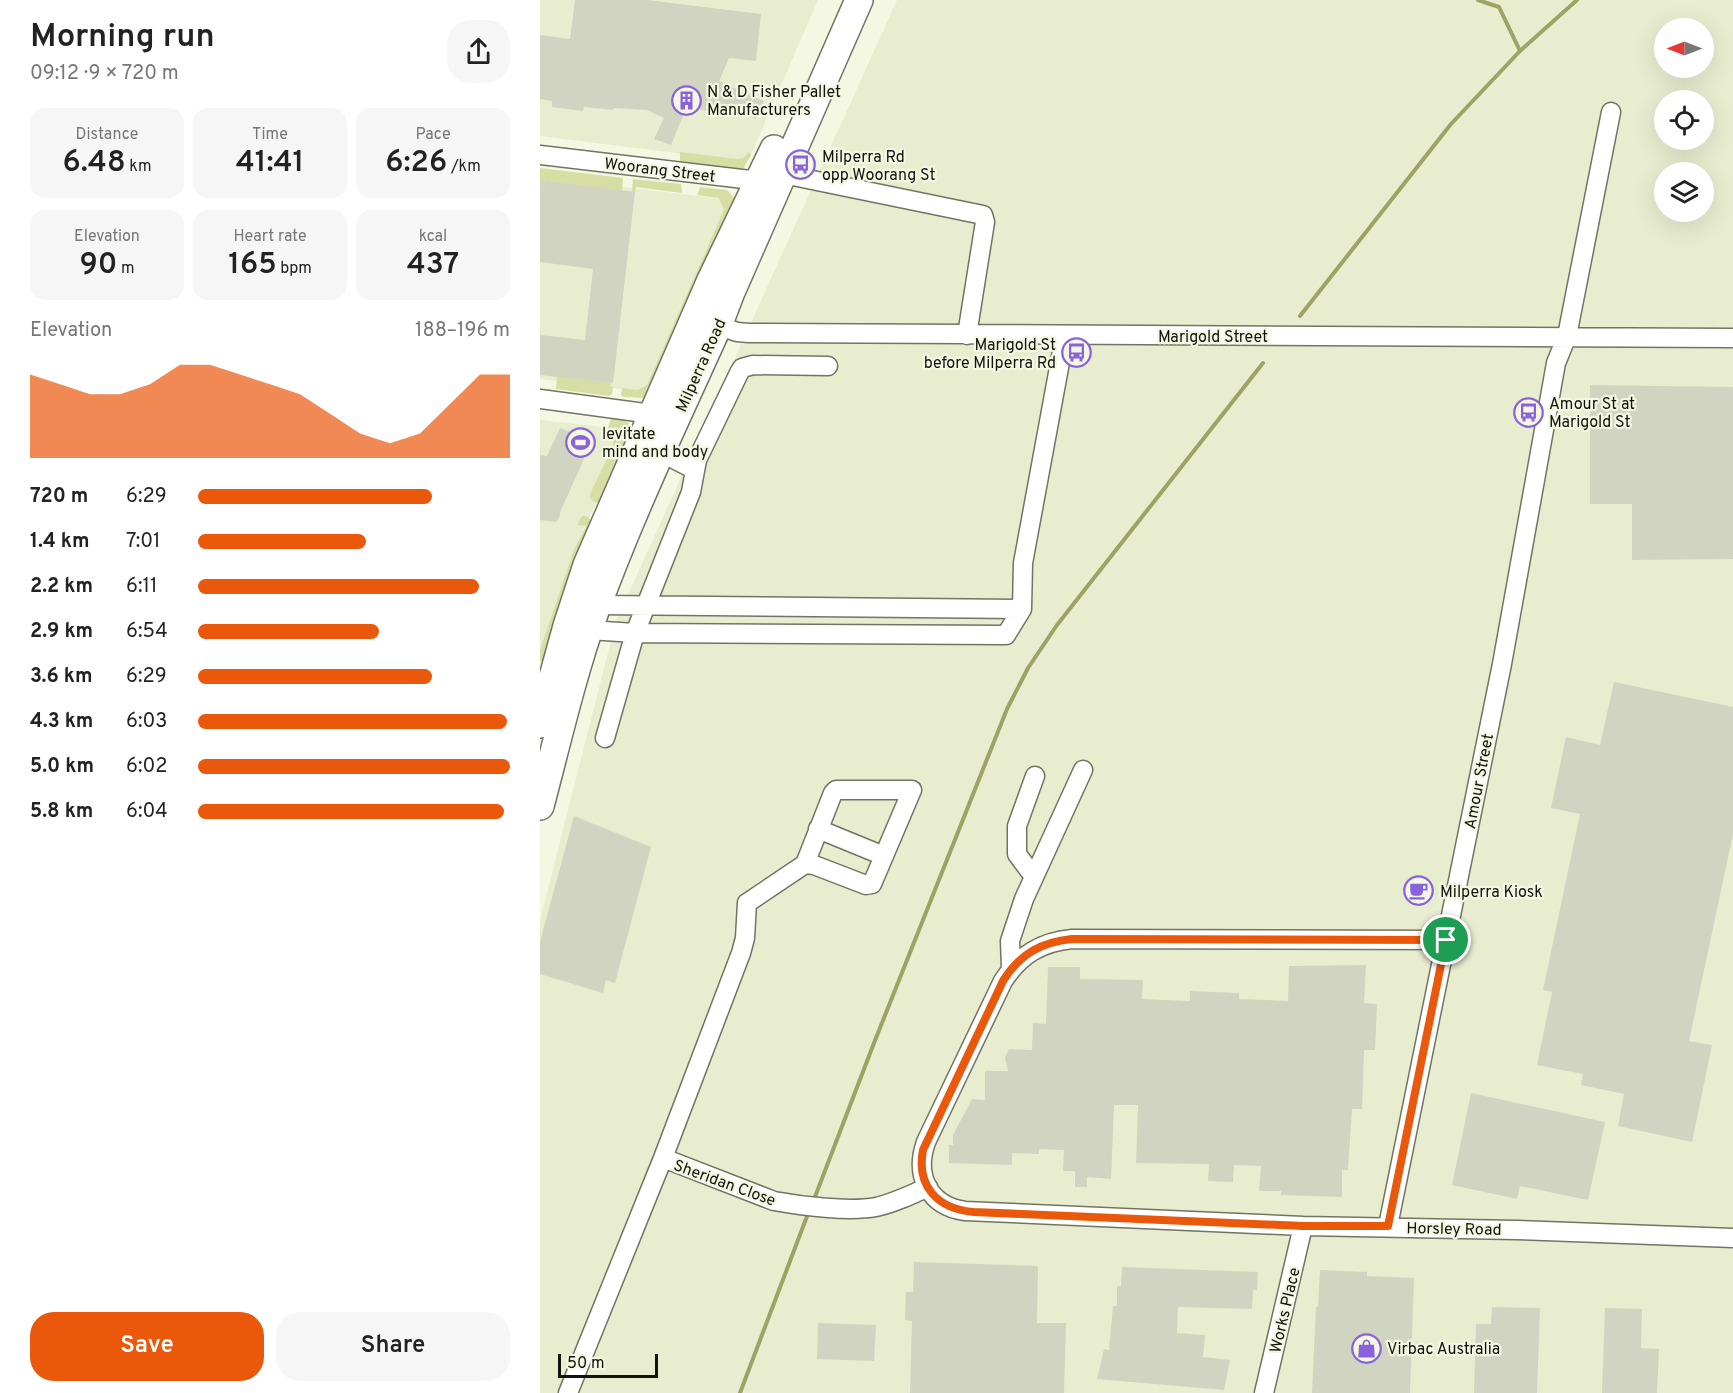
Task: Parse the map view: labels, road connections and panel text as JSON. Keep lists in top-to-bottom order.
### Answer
{
  "streets": {
    "highway": ["Milperra Road"],
    "street": [
      "Woorang Street",
      "Marigold Street",
      "Amour Street",
      "Sheridan Close",
      "Horsley Road",
      "Works Place"
    ]
  },
  "crossings": [
    ["Woorang Street", "Marigold Street"],
    ["Woorang Street", "Milperra Road"],
    ["Marigold Street", "Milperra Road"],
    ["Marigold Street", "Amour Street"],
    ["Amour Street", "Horsley Road"],
    ["Sheridan Close", "Horsley Road"],
    ["Horsley Road", "Works Place"]
  ],
  "places": {
    "building": ["N & D Fisher Pallet Manufacturers"],
    "bus stop": ["Milperra Rd opp Woorang St", "Marigold St before Milperra Rd", "Amour St at Marigold St"],
    "sports": ["levitate mind and body"],
    "cafe": ["Milperra Kiosk"],
    "shop": ["Virbac Australia"]
  },
  "scale_bar": "50 m",
  "north": "left",
  "page": {
    "heading": ["Morning run", "09:12 · 9 × 720 m"],
    "stats": [
      ["Distance", "6.48 km"],
      ["Time", "41:41"],
      ["Pace", "6:26 /km"],
      ["Elevation", "90 m"],
      ["Heart rate", "165 bpm"],
      ["kcal", "437"]
    ],
    "chart": ["Elevation", "188–196 m"],
    "list": [
      {
        "name": "720 m",
        "note": "6:29"
      },
      {
        "name": "1.4 km",
        "note": "7:01"
      },
      {
        "name": "2.2 km",
        "note": "6:11"
      },
      {
        "name": "2.9 km",
        "note": "6:54"
      },
      {
        "name": "3.6 km",
        "note": "6:29"
      },
      {
        "name": "4.3 km",
        "note": "6:03"
      },
      {
        "name": "5.0 km",
        "note": "6:02"
      },
      {
        "name": "5.8 km",
        "note": "6:04"
      }
    ],
    "buttons": ["Save", "Share"],
    "scale": "50 m"
  }
}
